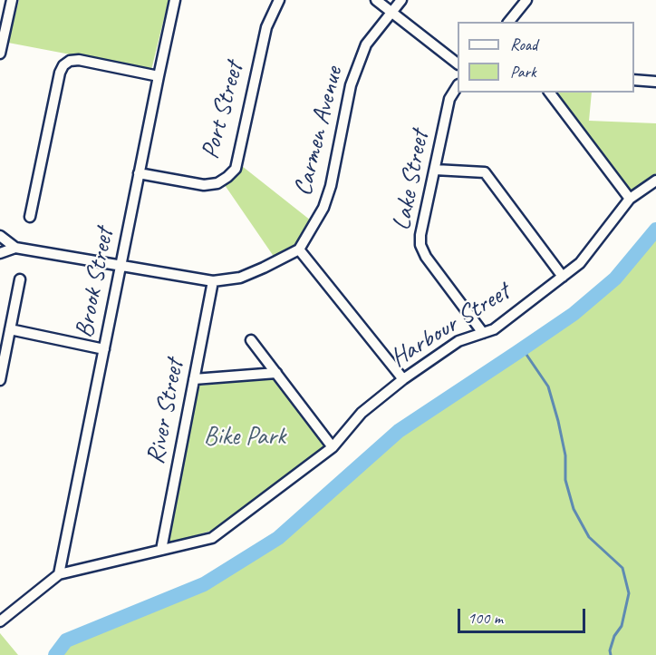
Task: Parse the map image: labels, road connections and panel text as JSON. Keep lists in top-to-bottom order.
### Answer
{
  "streets": {
    "street": [
      "Port Street",
      "Carmen Avenue",
      "Lake Street",
      "Brook Street",
      "Harbour Street",
      "River Street"
    ]
  },
  "crossings": [
    ["Port Street", "Brook Street"],
    ["Lake Street", "Harbour Street"],
    ["Brook Street", "Harbour Street"],
    ["Harbour Street", "River Street"]
  ],
  "parks": ["Bike Park"],
  "legend": ["Road", "Park"],
  "scale_bar": "100 m"
}
